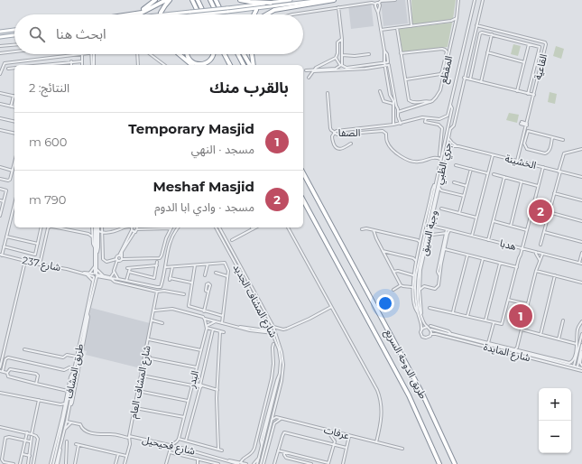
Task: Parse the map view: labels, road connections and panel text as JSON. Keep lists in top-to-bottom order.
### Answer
{
  "streets": {
    "highway": ["طريق الدوحة السريع"],
    "street": [
      "القاعية",
      "المقطع",
      "الصفا",
      "الخشينة",
      "جري الظبي",
      "وجبة السيق",
      "هدبا",
      "شارع 237",
      "شارع المشاف الجديد",
      "شارع المايدة",
      "طريق المشاف",
      "البدر",
      "شارع المشاف العام",
      "عرفات",
      "شارع فحيحيل"
    ]
  },
  "crossings": [
    ["القاعية", "الخشينة"],
    ["القاعية", "جري الظبي"],
    ["الصفا", "جري الظبي"],
    ["جري الظبي", "وجبة السيق"],
    ["جري الظبي", "شارع المايدة"],
    ["وجبة السيق", "هدبا"],
    ["شارع 237", "طريق المشاف"],
    ["شارع 237", "شارع المشاف العام"],
    ["شارع المشاف الجديد", "عرفات"],
    ["طريق المشاف", "شارع فحيحيل"],
    ["البدر", "شارع فحيحيل"],
    ["شارع المشاف العام", "شارع فحيحيل"]
  ],
  "page": {
    "search": "ابحث هنا",
    "heading": ["بالقرب منك", "النتائج: 2"],
    "list": [
      {
        "mark": "1",
        "name": "Temporary Masjid",
        "note": "مسجد · النهي",
        "value": "600 m"
      },
      {
        "mark": "2",
        "name": "Meshaf Masjid",
        "note": "مسجد · وادي ابا الدوم",
        "value": "790 m"
      }
    ],
    "pins": ["2", "1"],
    "map_buttons": ["+", "−"]
  }
}
